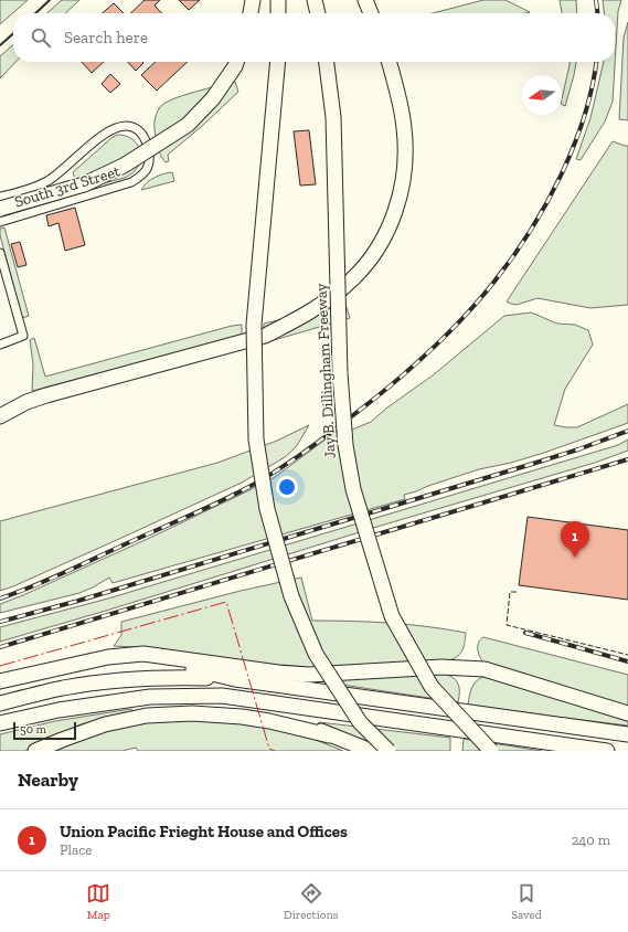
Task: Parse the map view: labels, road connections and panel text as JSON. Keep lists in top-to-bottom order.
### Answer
{
  "streets": {
    "highway": ["Jay B. Dillingham Freeway"],
    "street": ["South 3rd Street"]
  },
  "scale_bar": "50 m",
  "north": "left",
  "page": {
    "search": "Search here",
    "pins": "1",
    "scale": "50 m",
    "heading": "Nearby",
    "list": [
      {
        "mark": "1",
        "name": "Union Pacific Frieght House and Offices",
        "note": "Place",
        "value": "240 m"
      }
    ],
    "nav": ["Map", "Directions", "Saved"]
  }
}
